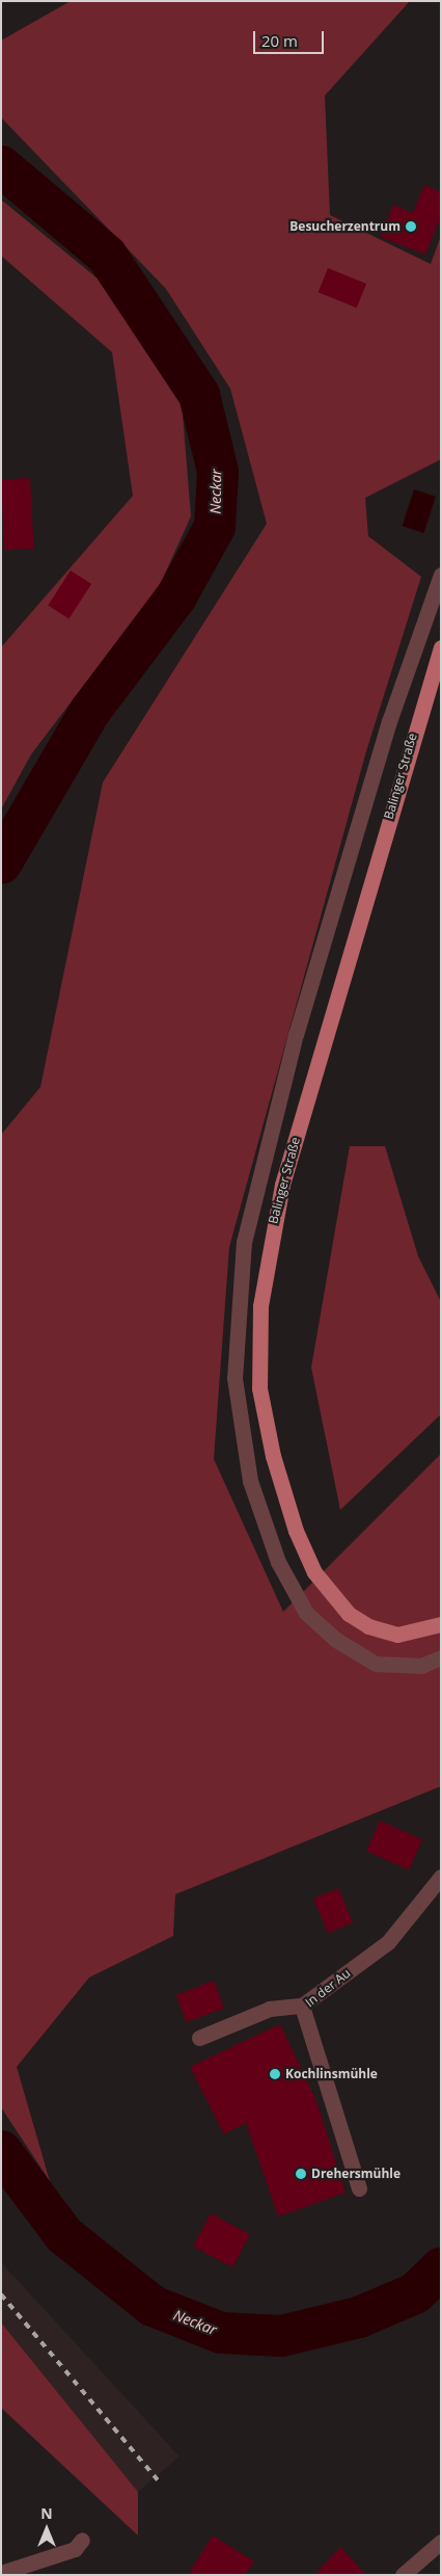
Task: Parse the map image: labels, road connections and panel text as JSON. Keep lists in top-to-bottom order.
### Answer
{
  "streets": {
    "main road": ["Balinger Straße"],
    "street": ["In der Au"]
  },
  "water": ["Neckar"],
  "places": ["Besucherzentrum", "Kochlinsmühle", "Drehersmühle"],
  "scale_bar": "20 m",
  "north": "top"
}
